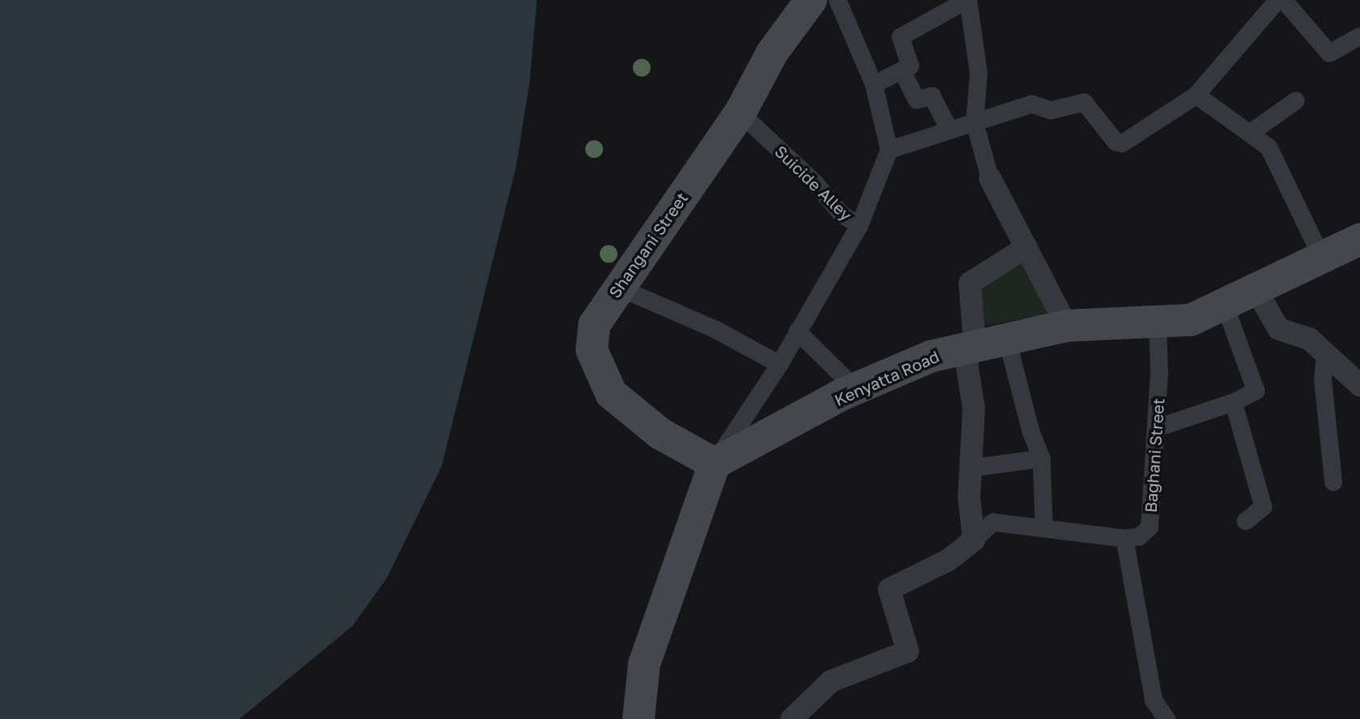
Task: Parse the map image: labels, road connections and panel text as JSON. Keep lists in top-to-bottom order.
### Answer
{
  "streets": {
    "main road": ["Shangani Street", "Kenyatta Road"],
    "street": ["Suicide Alley", "Baghani Street"]
  },
  "crossings": [
    ["Suicide Alley", "Shangani Street"],
    ["Shangani Street", "Kenyatta Road"],
    ["Kenyatta Road", "Baghani Street"]
  ]
}
